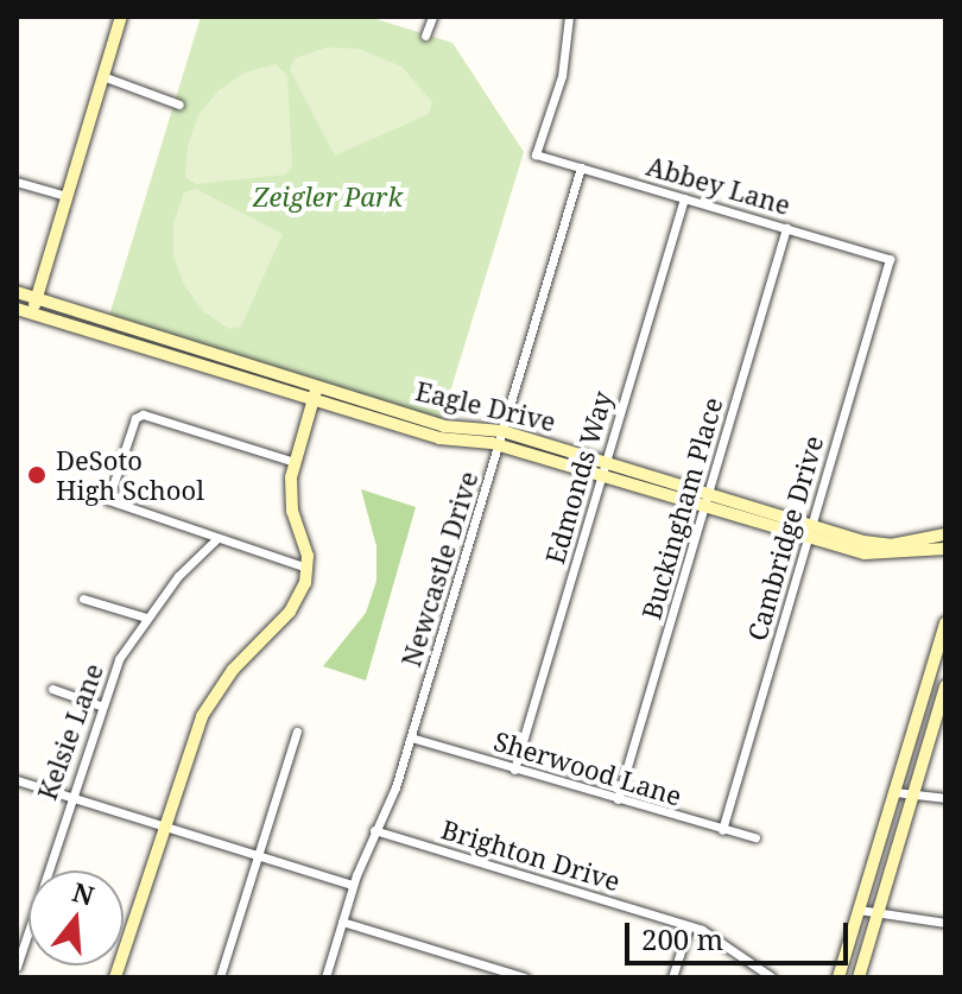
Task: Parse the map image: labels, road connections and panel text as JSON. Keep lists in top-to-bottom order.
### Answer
{
  "streets": {
    "street": [
      "Abbey Lane",
      "Eagle Drive",
      "Edmonds Way",
      "Buckingham Place",
      "Cambridge Drive",
      "Newcastle Drive",
      "Kelsie Lane",
      "Sherwood Lane",
      "Brighton Drive"
    ]
  },
  "crossings": [
    ["Abbey Lane", "Edmonds Way"],
    ["Abbey Lane", "Buckingham Place"],
    ["Abbey Lane", "Cambridge Drive"],
    ["Abbey Lane", "Newcastle Drive"],
    ["Eagle Drive", "Edmonds Way"],
    ["Eagle Drive", "Buckingham Place"],
    ["Eagle Drive", "Cambridge Drive"],
    ["Eagle Drive", "Newcastle Drive"],
    ["Edmonds Way", "Sherwood Lane"],
    ["Buckingham Place", "Sherwood Lane"],
    ["Cambridge Drive", "Sherwood Lane"],
    ["Newcastle Drive", "Sherwood Lane"],
    ["Newcastle Drive", "Brighton Drive"]
  ],
  "parks": ["Zeigler Park"],
  "places": ["DeSoto High School"],
  "scale_bar": "200 m",
  "north": "top"
}
